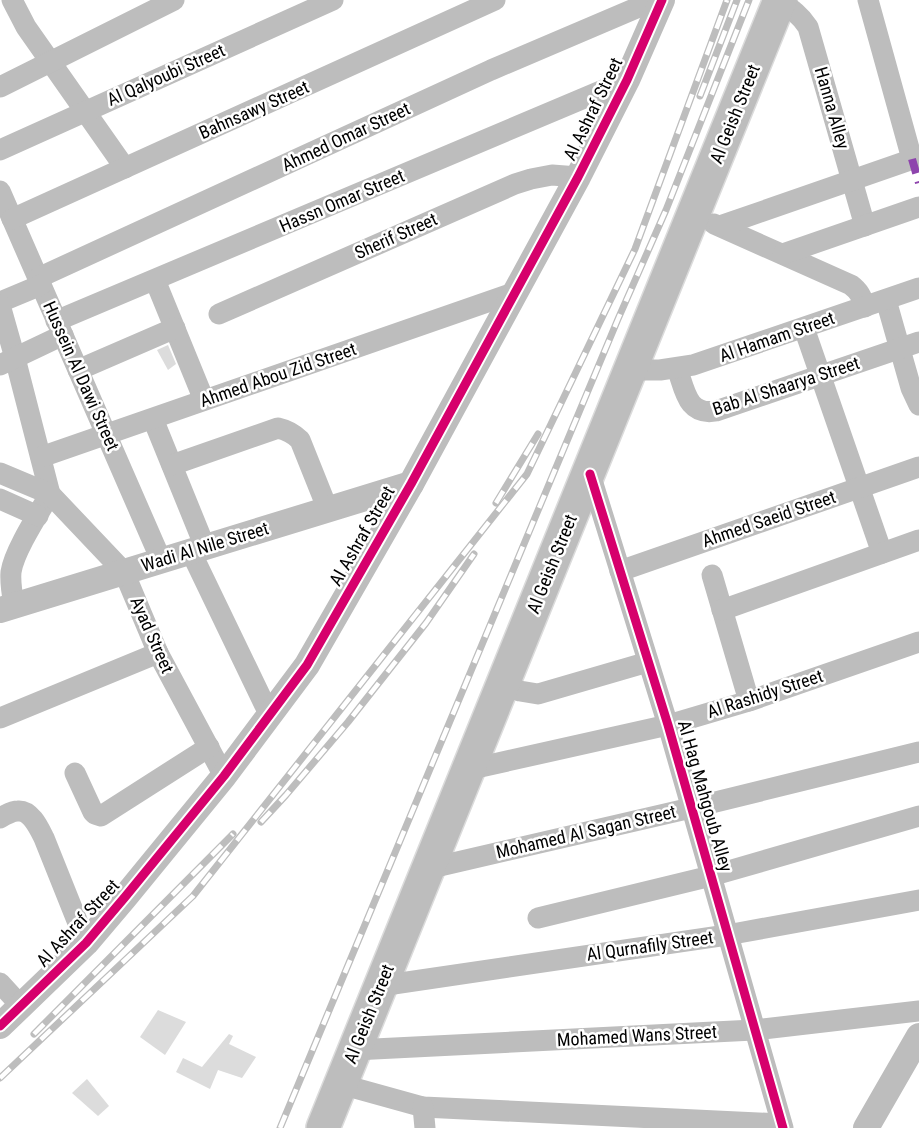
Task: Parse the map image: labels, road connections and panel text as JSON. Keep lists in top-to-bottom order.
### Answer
{
  "streets": {
    "main road": ["Al Geish Street"],
    "street": [
      "Al Qalyoubi Street",
      "Hanna Alley",
      "Al Ashraf Street",
      "Bahnsawy Street",
      "Ahmed Omar Street",
      "Hassn Omar Street",
      "Sherif Street",
      "Al Hamam Street",
      "Ahmed Abou Zid Street",
      "Hussein Al Dawi Street",
      "Bab Al Shaarya Street",
      "Ahmed Saeid Street",
      "Wadi Al Nile Street",
      "Ayad Street",
      "Al Rashidy Street",
      "Al Hag Mahgoub Alley",
      "Mohamed Al Sagan Street",
      "Al Qurnafily Street",
      "Mohamed Wans Street"
    ]
  },
  "crossings": [
    ["Hanna Alley", "Al Geish Street"],
    ["Al Ashraf Street", "Hassn Omar Street"],
    ["Al Ashraf Street", "Sherif Street"],
    ["Al Ashraf Street", "Ahmed Abou Zid Street"],
    ["Al Ashraf Street", "Wadi Al Nile Street"],
    ["Al Ashraf Street", "Ayad Street"],
    ["Bahnsawy Street", "Hussein Al Dawi Street"],
    ["Al Geish Street", "Al Hamam Street"],
    ["Al Geish Street", "Al Rashidy Street"],
    ["Al Geish Street", "Al Hag Mahgoub Alley"],
    ["Al Geish Street", "Mohamed Al Sagan Street"],
    ["Al Geish Street", "Al Qurnafily Street"],
    ["Al Geish Street", "Mohamed Wans Street"],
    ["Ahmed Omar Street", "Hussein Al Dawi Street"],
    ["Hassn Omar Street", "Hussein Al Dawi Street"],
    ["Al Hamam Street", "Bab Al Shaarya Street"],
    ["Ahmed Abou Zid Street", "Hussein Al Dawi Street"],
    ["Hussein Al Dawi Street", "Wadi Al Nile Street"],
    ["Ahmed Saeid Street", "Al Hag Mahgoub Alley"],
    ["Wadi Al Nile Street", "Ayad Street"],
    ["Al Rashidy Street", "Al Hag Mahgoub Alley"],
    ["Al Hag Mahgoub Alley", "Mohamed Al Sagan Street"],
    ["Al Hag Mahgoub Alley", "Al Qurnafily Street"],
    ["Al Hag Mahgoub Alley", "Mohamed Wans Street"]
  ]
}
